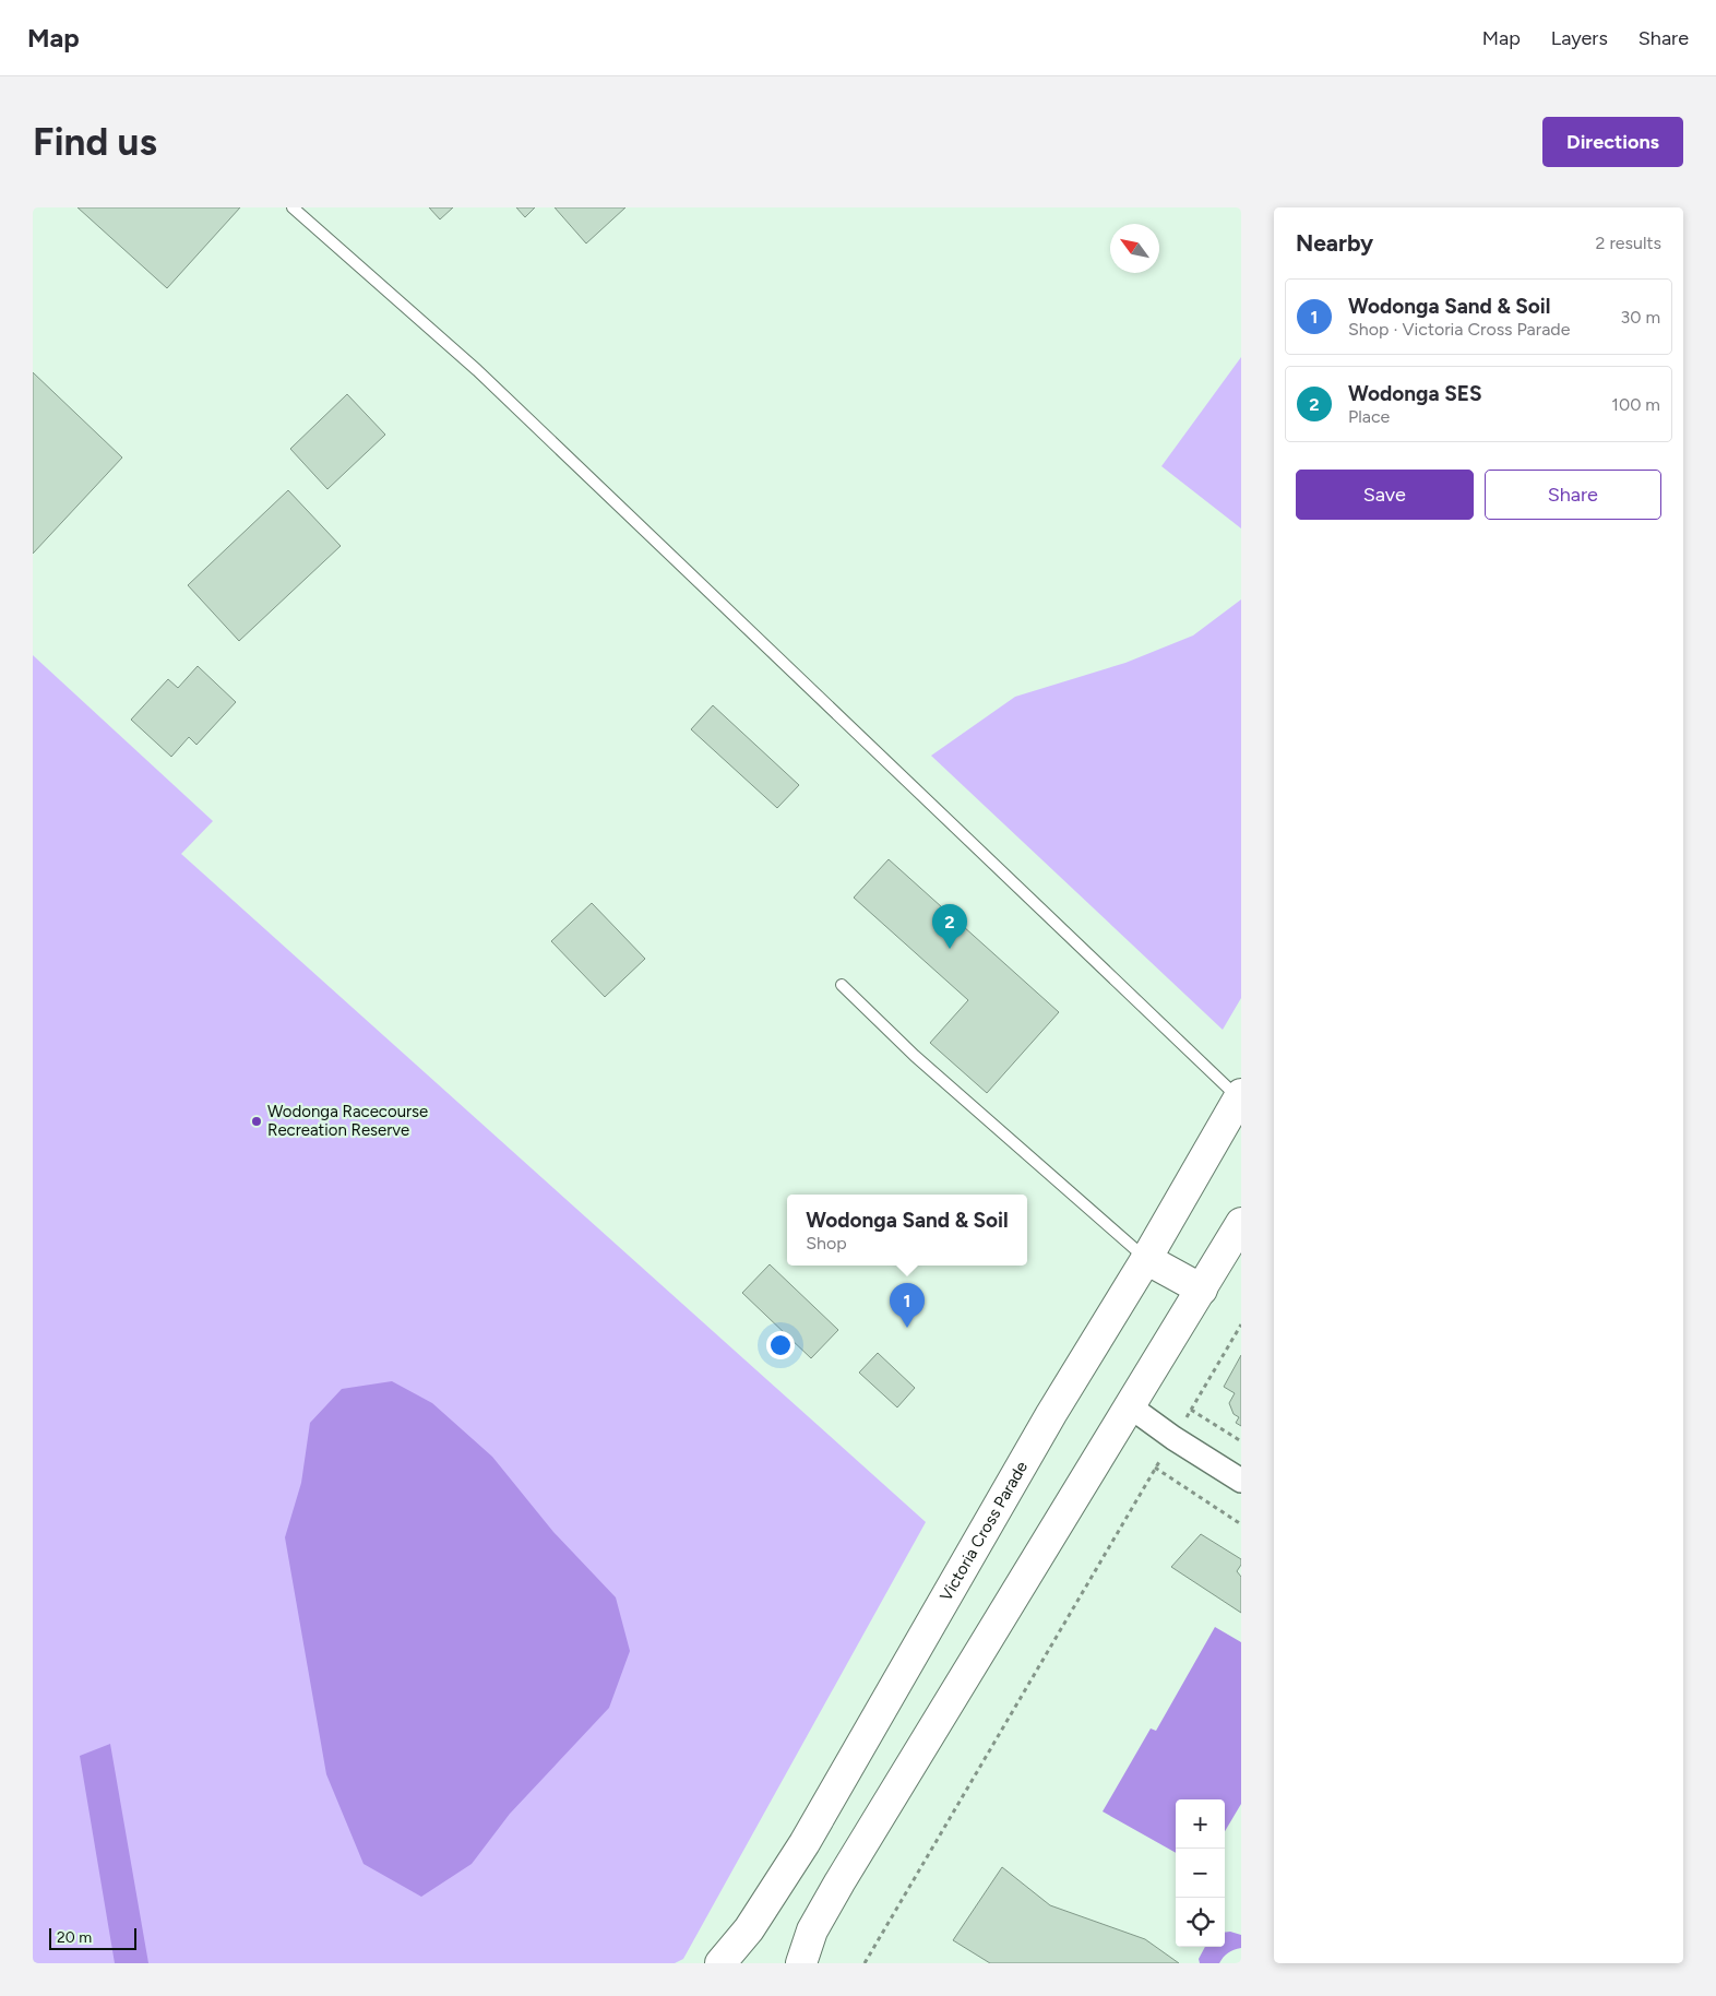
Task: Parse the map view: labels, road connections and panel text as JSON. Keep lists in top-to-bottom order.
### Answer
{
  "streets": {
    "main road": ["Victoria Cross Parade"]
  },
  "places": ["Wodonga Racecourse Recreation Reserve"],
  "scale_bar": "20 m",
  "north": "top left",
  "page": {
    "header": "Map",
    "nav": ["Map", "Layers", "Share"],
    "buttons": [
      "Directions",
      ["Save", "Share"]
    ],
    "title": "Find us",
    "heading": ["Nearby", "2 results"],
    "list": [
      {
        "mark": "1",
        "name": "Wodonga Sand & Soil",
        "note": "Shop · Victoria Cross Parade",
        "value": "30 m"
      },
      {
        "mark": "2",
        "name": "Wodonga SES",
        "note": "Place",
        "value": "100 m"
      }
    ],
    "pins": ["2", "1"],
    "popup": ["Wodonga Sand & Soil", "Shop"],
    "map_buttons": ["+", "−"],
    "scale": "20 m"
  }
}
